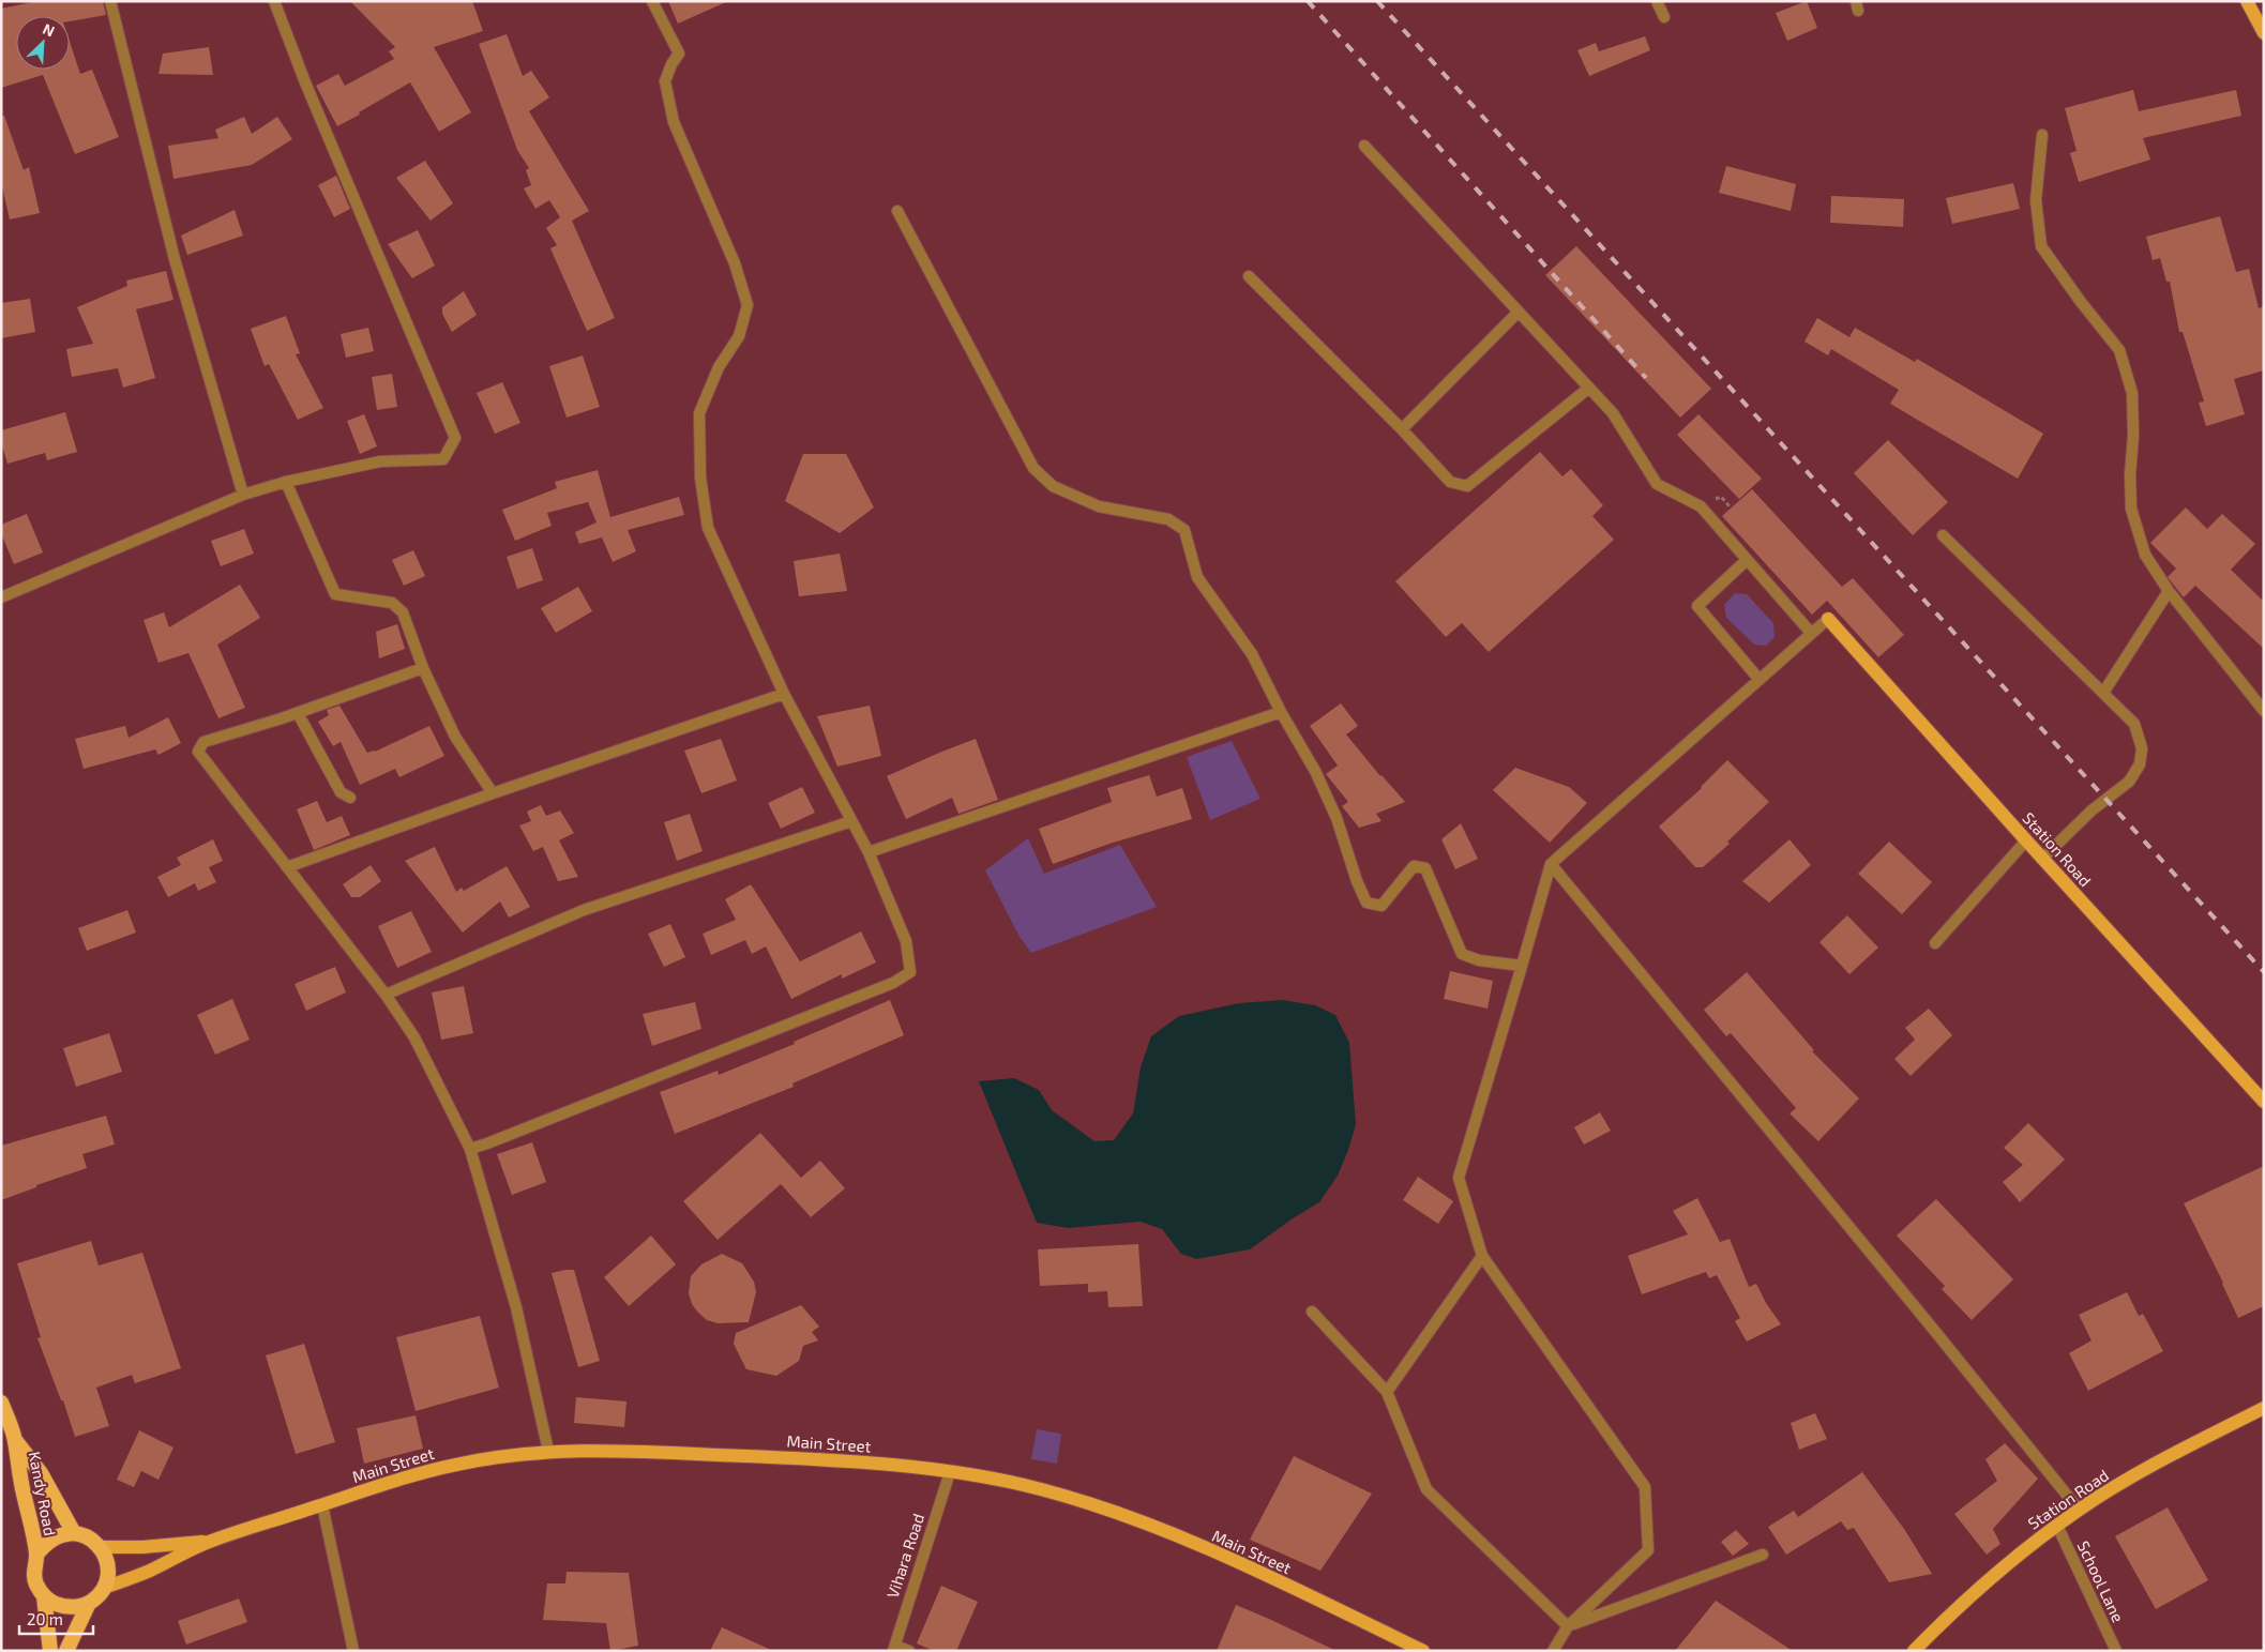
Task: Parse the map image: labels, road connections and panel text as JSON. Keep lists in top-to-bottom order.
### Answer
{
  "streets": {
    "highway": ["Kandy Road"],
    "main road": ["Station Road", "Main Street"],
    "street": ["Vihara Road", "School Lane"]
  },
  "crossings": [
    ["Station Road", "School Lane"],
    ["Main Street", "Kandy Road"],
    ["Main Street", "Vihara Road"]
  ],
  "scale_bar": "20 m",
  "north": "top right"
}
